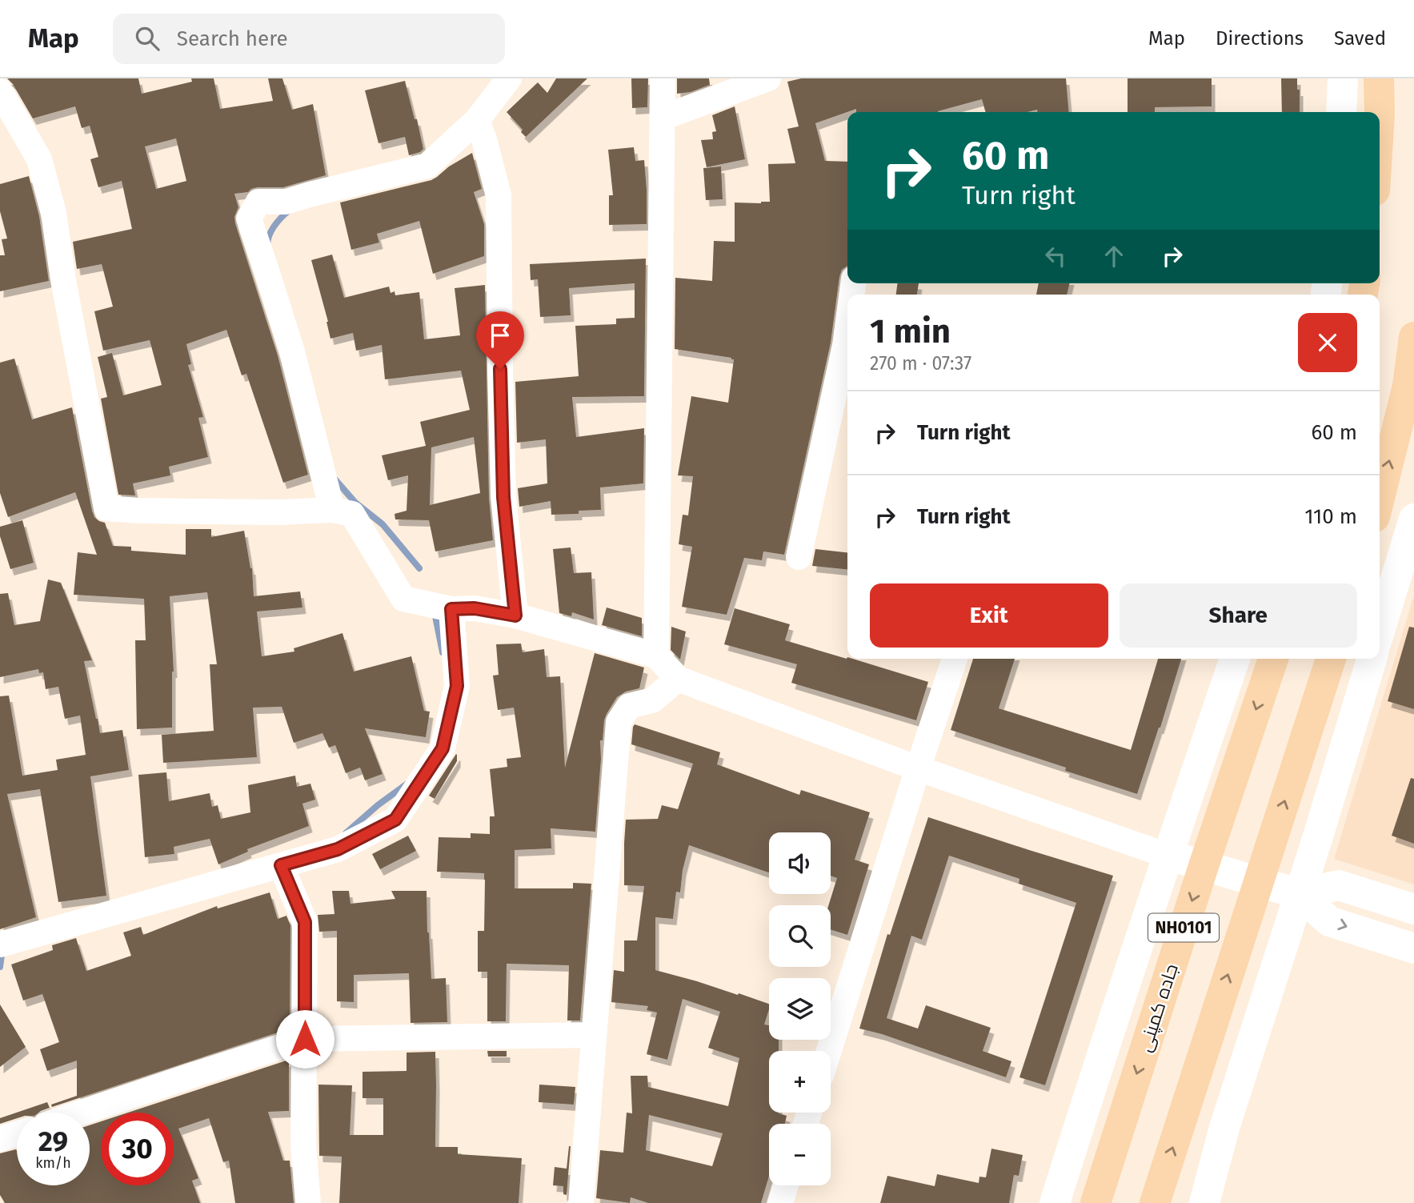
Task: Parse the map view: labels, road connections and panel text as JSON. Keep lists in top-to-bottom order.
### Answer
{
  "streets": {
    "highway": ["NH0101", "جاده کمپنی"]
  },
  "page": {
    "header": "Map",
    "search": "Search here",
    "nav": ["Map", "Directions", "Saved"],
    "turn": ["60 m", "Turn right"],
    "heading": ["1 min", "270 m · 07:37"],
    "list": [
      {
        "name": "Turn right",
        "value": "60 m"
      },
      {
        "name": "Turn right",
        "value": "110 m"
      }
    ],
    "buttons": ["Exit", "Share"],
    "map_buttons": ["+", "−"],
    "speed": "29 km/h",
    "limit": "30"
  }
}
